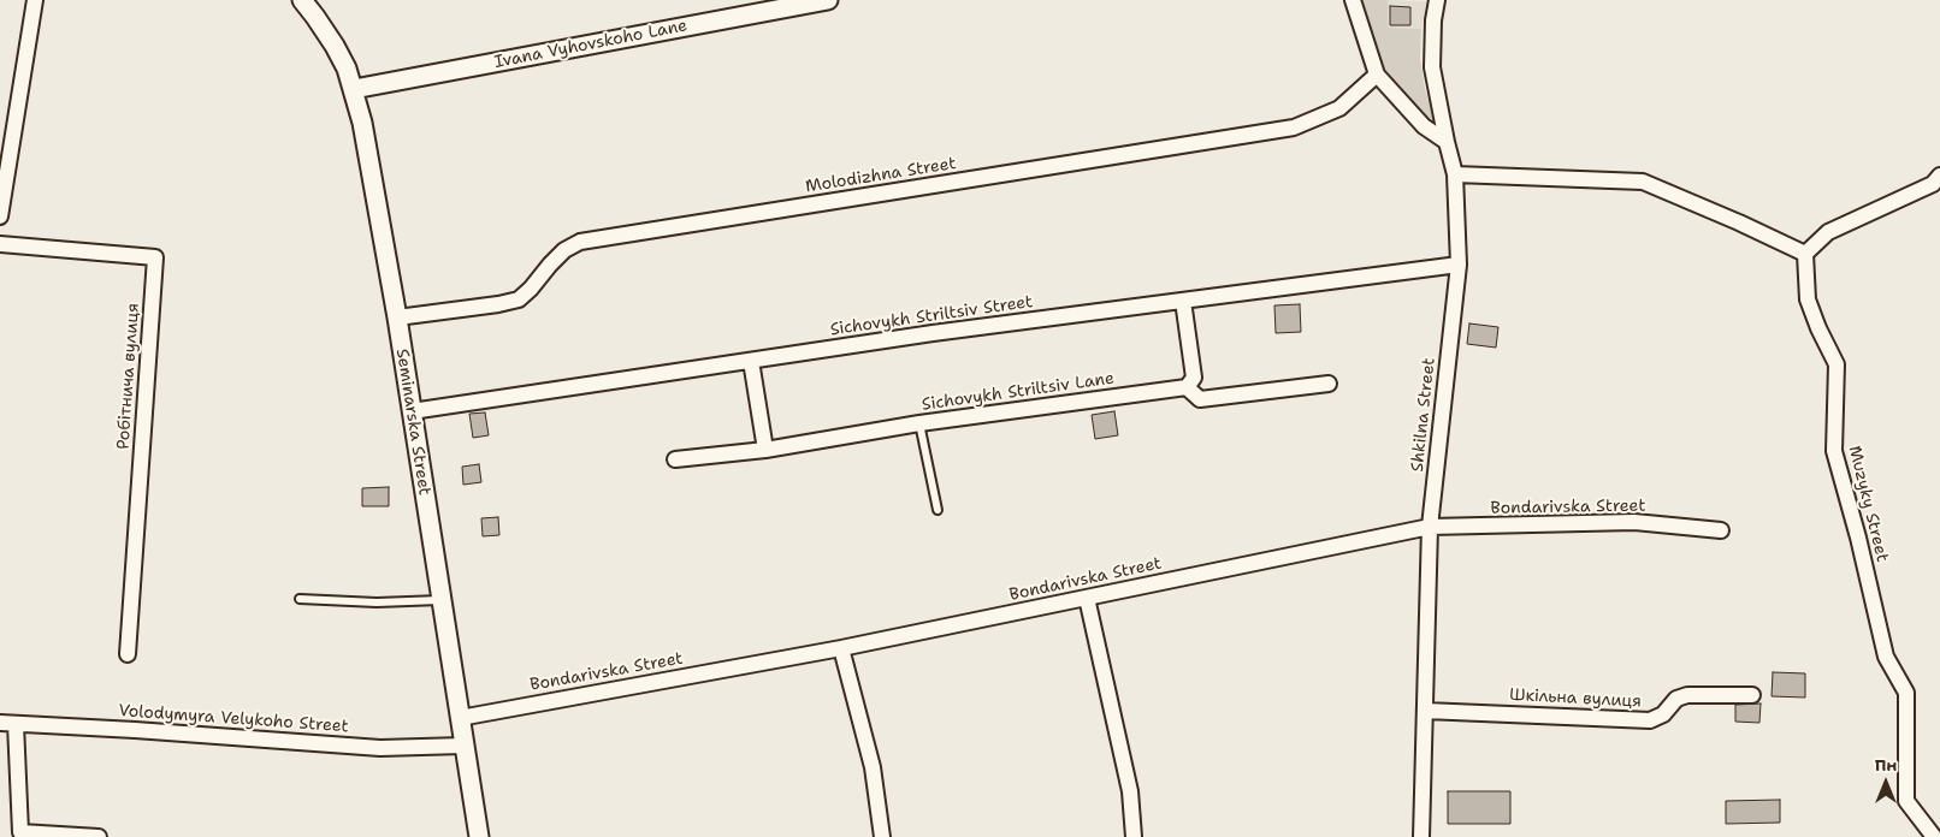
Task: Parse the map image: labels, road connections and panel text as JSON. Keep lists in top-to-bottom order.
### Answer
{
  "streets": {
    "street": [
      "Ivana Vyhovskoho Lane",
      "Molodizhna Street",
      "Sichovykh Striltsiv Street",
      "Робітнича вулиця",
      "Sichovykh Striltsiv Lane",
      "Shkilna Street",
      "Seminarska Street",
      "Muzyky Street",
      "Bondarivska Street",
      "Шкільна вулиця",
      "Volodymyra Velykoho Street"
    ]
  },
  "crossings": [
    ["Ivana Vyhovskoho Lane", "Seminarska Street"],
    ["Molodizhna Street", "Seminarska Street"],
    ["Sichovykh Striltsiv Street", "Shkilna Street"],
    ["Sichovykh Striltsiv Street", "Seminarska Street"],
    ["Shkilna Street", "Bondarivska Street"],
    ["Shkilna Street", "Шкільна вулиця"],
    ["Seminarska Street", "Bondarivska Street"],
    ["Seminarska Street", "Volodymyra Velykoho Street"]
  ],
  "north": "top"
}
